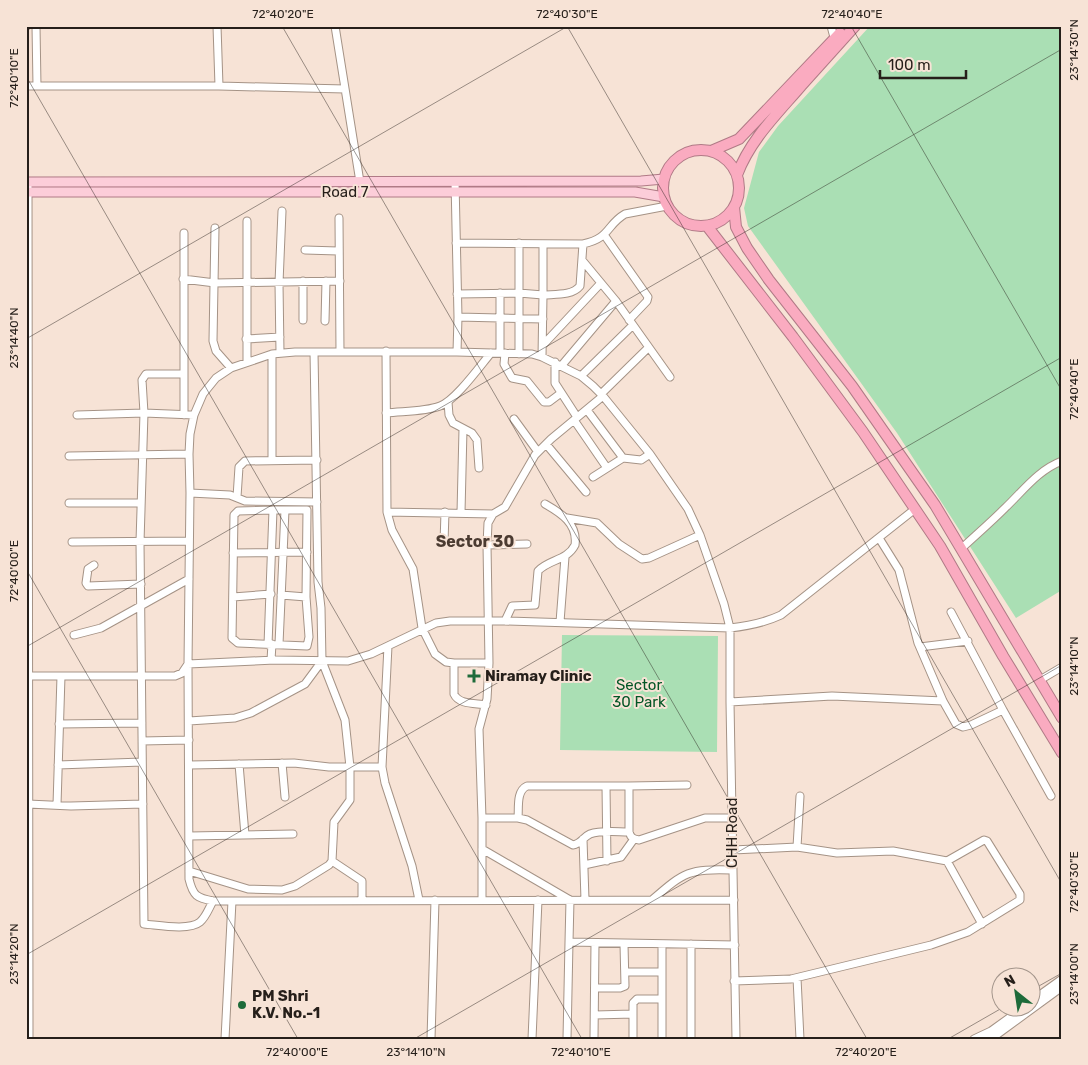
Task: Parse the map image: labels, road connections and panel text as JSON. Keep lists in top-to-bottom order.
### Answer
{
  "streets": {
    "main road": ["Road 7"],
    "street": ["CHH Road"]
  },
  "districts": ["Sector 30"],
  "parks": ["Sector 30 Park"],
  "places": {
    "health": ["Niramay Clinic"],
    "other": ["PM Shri K.V. No.-1"]
  },
  "scale_bar": "100 m",
  "north": "top left",
  "coordinates": [
    "72°40'20\"E",
    "72°40'30\"E",
    "72°40'40\"E",
    "23°14'30\"N",
    "72°40'10\"E",
    "23°14'40\"N",
    "72°40'00\"E",
    "23°14'10\"N",
    "23°14'20\"N",
    "23°14'00\"N"
  ]
}
